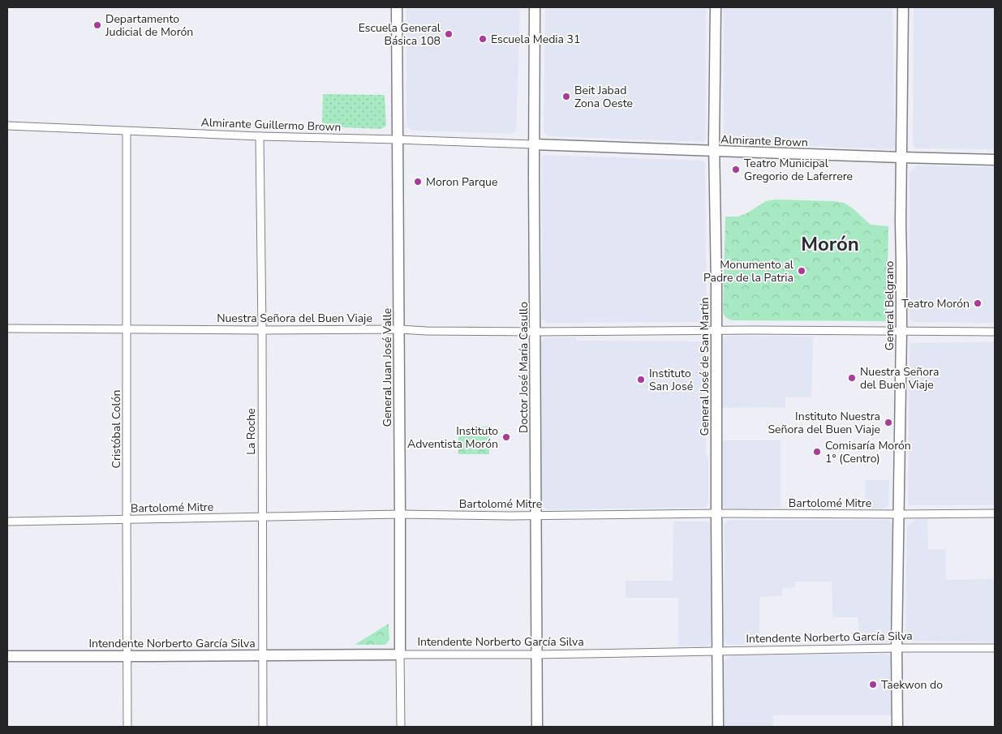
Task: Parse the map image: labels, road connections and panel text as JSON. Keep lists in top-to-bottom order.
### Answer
{
  "streets": {
    "street": [
      "Almirante Guillermo Brown",
      "Almirante Brown",
      "General Belgrano",
      "Nuestra Señora del Buen Viaje",
      "General José de San Martín",
      "General Juan José Valle",
      "Doctor José María Casullo",
      "Cristóbal Colón",
      "La Roche",
      "Bartolomé Mitre",
      "Intendente Norberto García Silva"
    ]
  },
  "crossings": [
    ["Almirante Guillermo Brown", "Almirante Brown"],
    ["Almirante Guillermo Brown", "General Juan José Valle"],
    ["Almirante Guillermo Brown", "Doctor José María Casullo"],
    ["Almirante Guillermo Brown", "Cristóbal Colón"],
    ["Almirante Guillermo Brown", "La Roche"],
    ["Almirante Brown", "General Belgrano"],
    ["Almirante Brown", "General José de San Martín"],
    ["Almirante Brown", "Doctor José María Casullo"],
    ["General Belgrano", "Nuestra Señora del Buen Viaje"],
    ["General Belgrano", "Bartolomé Mitre"],
    ["General Belgrano", "Intendente Norberto García Silva"],
    ["Nuestra Señora del Buen Viaje", "General José de San Martín"],
    ["Nuestra Señora del Buen Viaje", "General Juan José Valle"],
    ["Nuestra Señora del Buen Viaje", "Doctor José María Casullo"],
    ["Nuestra Señora del Buen Viaje", "Cristóbal Colón"],
    ["Nuestra Señora del Buen Viaje", "La Roche"],
    ["General José de San Martín", "Bartolomé Mitre"],
    ["General José de San Martín", "Intendente Norberto García Silva"],
    ["General Juan José Valle", "Bartolomé Mitre"],
    ["General Juan José Valle", "Intendente Norberto García Silva"],
    ["Doctor José María Casullo", "Bartolomé Mitre"],
    ["Doctor José María Casullo", "Intendente Norberto García Silva"],
    ["Cristóbal Colón", "Bartolomé Mitre"],
    ["Cristóbal Colón", "Intendente Norberto García Silva"],
    ["La Roche", "Bartolomé Mitre"],
    ["La Roche", "Intendente Norberto García Silva"]
  ],
  "districts": ["Morón"],
  "places": [
    "Departamento Judicial de Morón",
    "Escuela General Básica 108",
    "Escuela Media 31",
    "Beit Jabad Zona Oeste",
    "Teatro Municipal Gregorio de Laferrere",
    "Moron Parque",
    "Monumento al Padre de la Patria",
    "Teatro Morón",
    "Nuestra Señora del Buen Viaje",
    "Instituto San José",
    "Instituto Nuestra Señora del Buen Viaje",
    "Instituto Adventista Morón",
    "Comisaría Morón 1° (Centro)",
    "Taekwon do"
  ]
}
